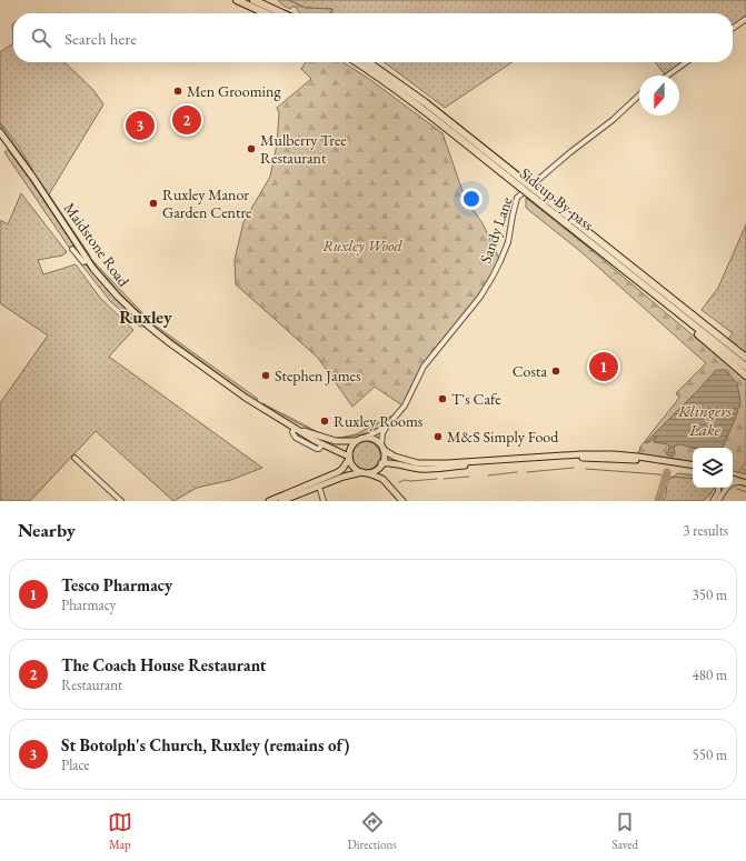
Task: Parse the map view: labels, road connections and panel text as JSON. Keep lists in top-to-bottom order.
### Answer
{
  "streets": {
    "highway": ["Sidcup By-pass"],
    "main road": ["Maidstone Road"],
    "street": ["Sandy Lane"]
  },
  "crossings": [
    ["Sandy Lane", "Maidstone Road"]
  ],
  "districts": ["Ruxley"],
  "water": ["Klingers Lake"],
  "parks": ["Ruxley Wood"],
  "places": [
    "Men Grooming",
    "Mulberry Tree Restaurant",
    "Ruxley Manor Garden Centre",
    "Costa",
    "Stephen James",
    "T's Cafe",
    "Ruxley Rooms",
    "M&S Simply Food"
  ],
  "north": "bottom",
  "page": {
    "search": "Search here",
    "pins": ["2", "3", "1"],
    "heading": ["Nearby", "3 results"],
    "list": [
      {
        "mark": "1",
        "name": "Tesco Pharmacy",
        "note": "Pharmacy",
        "value": "350 m"
      },
      {
        "mark": "2",
        "name": "The Coach House Restaurant",
        "note": "Restaurant",
        "value": "480 m"
      },
      {
        "mark": "3",
        "name": "St Botolph's Church, Ruxley (remains of)",
        "note": "Place",
        "value": "550 m"
      }
    ],
    "nav": ["Map", "Directions", "Saved"]
  }
}
